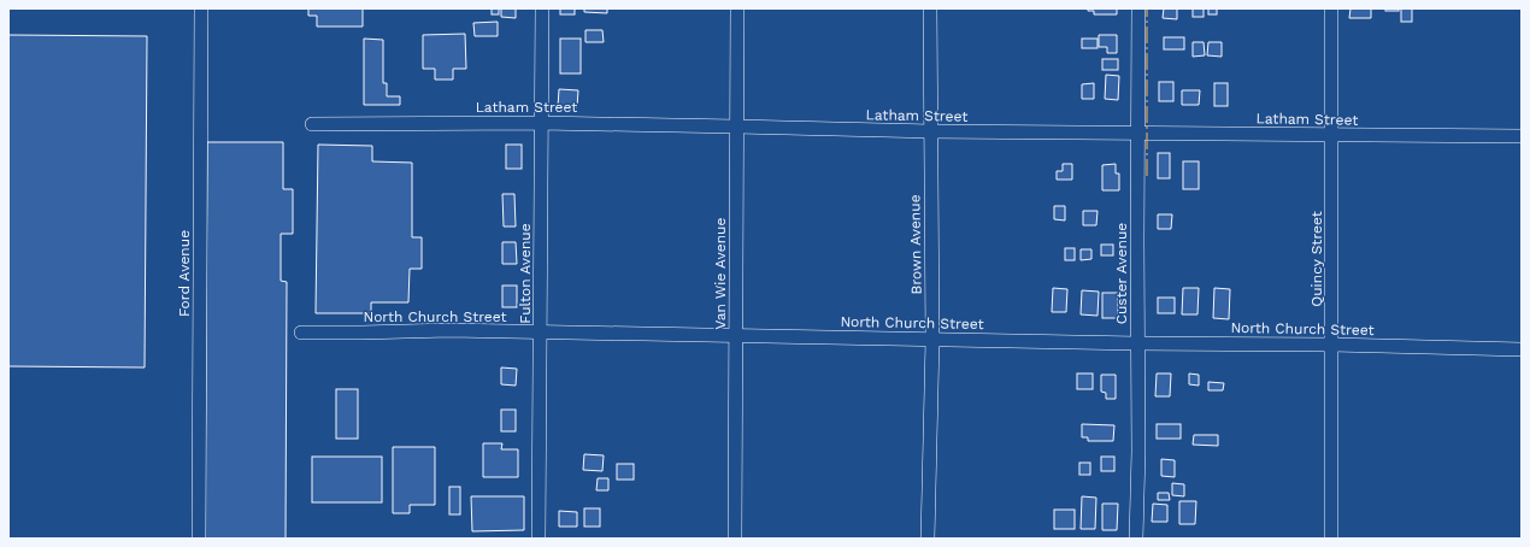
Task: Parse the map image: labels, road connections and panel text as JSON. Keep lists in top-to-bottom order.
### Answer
{
  "streets": {
    "street": [
      "Latham Street",
      "Brown Avenue",
      "Quincy Street",
      "Ford Avenue",
      "Fulton Avenue",
      "Van Wie Avenue",
      "Custer Avenue",
      "North Church Street"
    ]
  },
  "crossings": [
    ["Latham Street", "Brown Avenue"],
    ["Latham Street", "Quincy Street"],
    ["Latham Street", "Fulton Avenue"],
    ["Latham Street", "Van Wie Avenue"],
    ["Latham Street", "Custer Avenue"],
    ["Brown Avenue", "North Church Street"],
    ["Quincy Street", "North Church Street"],
    ["Fulton Avenue", "North Church Street"],
    ["Van Wie Avenue", "North Church Street"],
    ["Custer Avenue", "North Church Street"]
  ]
}
